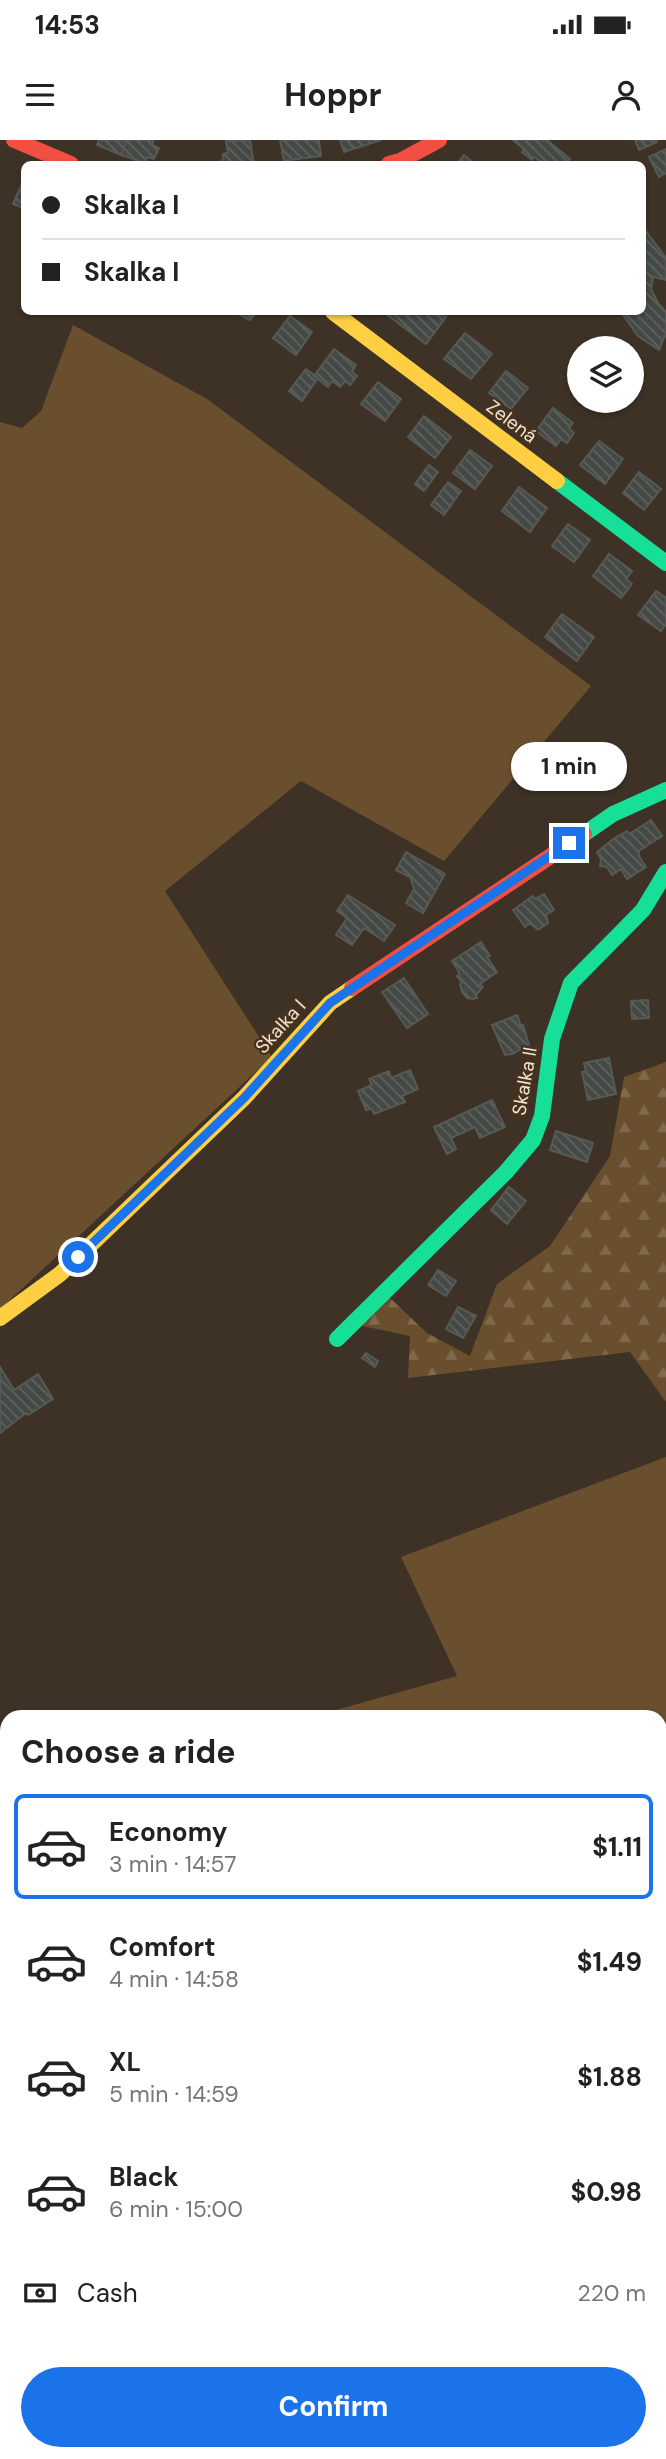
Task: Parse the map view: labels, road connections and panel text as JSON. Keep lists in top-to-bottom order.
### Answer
{
  "streets": {
    "street": ["Zelená", "Skalka I", "Skalka II"]
  },
  "page": {
    "status": "14:53",
    "header": "Hoppr",
    "banner": ["Skalka I", "Skalka I"],
    "bubble": "1 min",
    "heading": "Choose a ride",
    "list": [
      {
        "name": "Economy",
        "note": "3 min · 14:57",
        "value": "$1.11"
      },
      {
        "name": "Comfort",
        "note": "4 min · 14:58",
        "value": "$1.49"
      },
      {
        "name": "XL",
        "note": "5 min · 14:59",
        "value": "$1.88"
      },
      {
        "name": "Black",
        "note": "6 min · 15:00",
        "value": "$0.98"
      }
    ],
    "pay": ["Cash", "220 m"],
    "buttons": "Confirm"
  }
}
